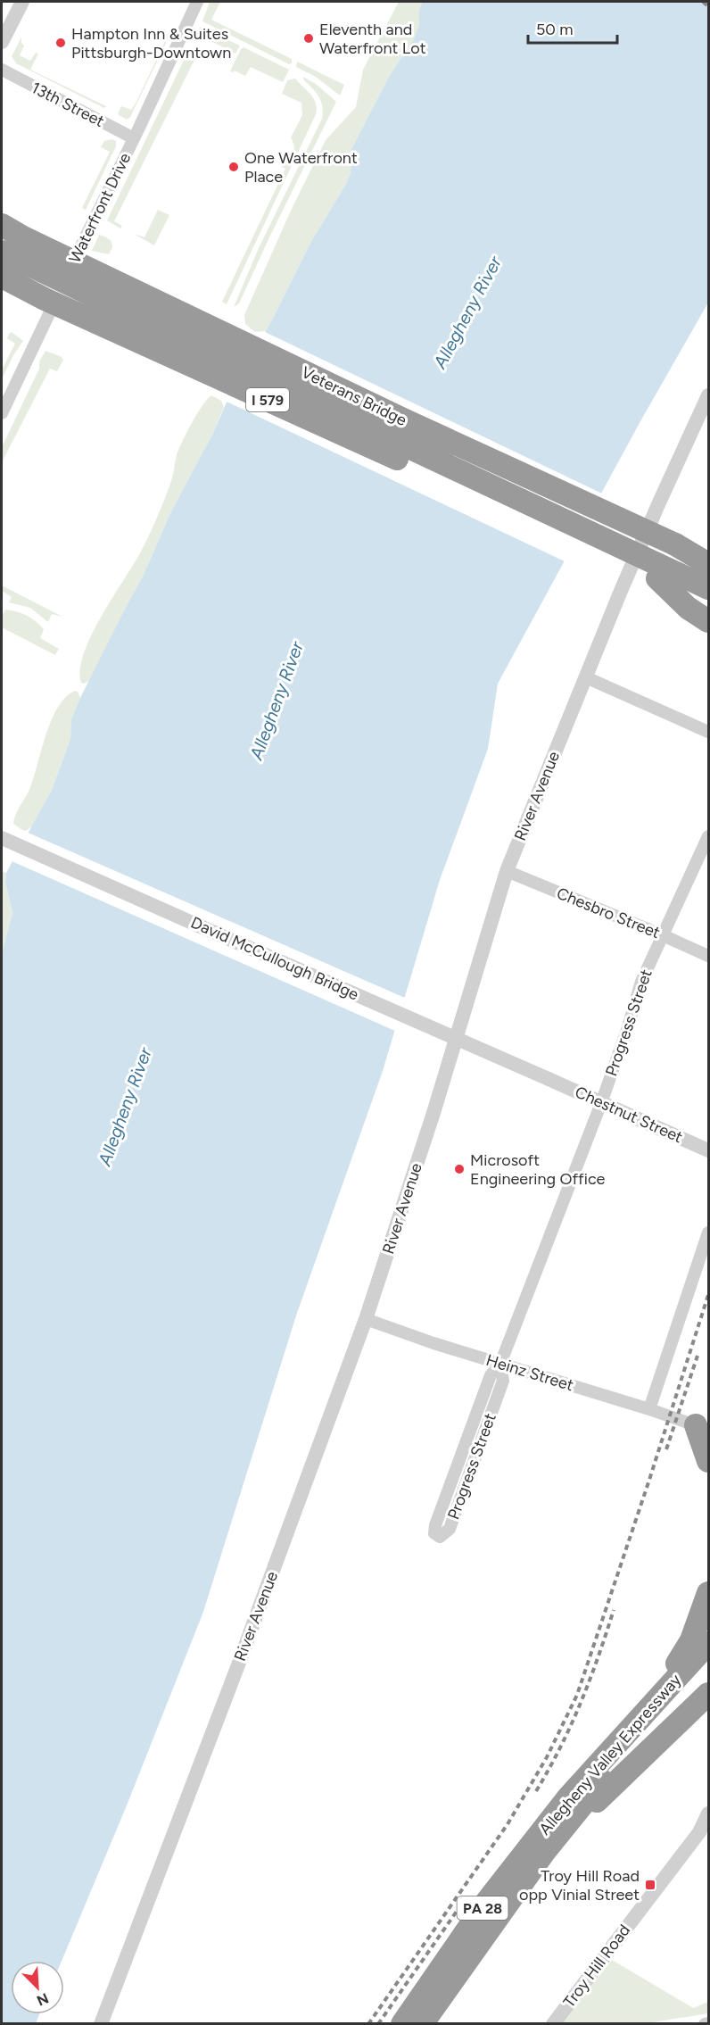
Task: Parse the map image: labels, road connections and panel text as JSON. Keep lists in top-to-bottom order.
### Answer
{
  "streets": {
    "highway": [
      "Veterans Bridge",
      "I 579",
      "Allegheny Valley Expressway",
      "PA 28"
    ],
    "street": [
      "13th Street",
      "Waterfront Drive",
      "River Avenue",
      "Chesbro Street",
      "David McCullough Bridge",
      "Progress Street",
      "Chestnut Street",
      "Heinz Street",
      "Troy Hill Road"
    ]
  },
  "crossings": [
    ["13th Street", "Waterfront Drive"],
    ["River Avenue", "Chesbro Street"],
    ["River Avenue", "Heinz Street"],
    ["Chesbro Street", "Progress Street"],
    ["David McCullough Bridge", "Chestnut Street"],
    ["Progress Street", "Chestnut Street"],
    ["Progress Street", "Heinz Street"]
  ],
  "water": ["Allegheny River"],
  "places": {
    "other": [
      "Eleventh and Waterfront Lot",
      "Hampton Inn & Suites Pittsburgh-Downtown",
      "One Waterfront Place",
      "Microsoft Engineering Office"
    ],
    "transit": ["Troy Hill Road opp Vinial Street"]
  },
  "scale_bar": "50 m",
  "north": "bottom right"
}
